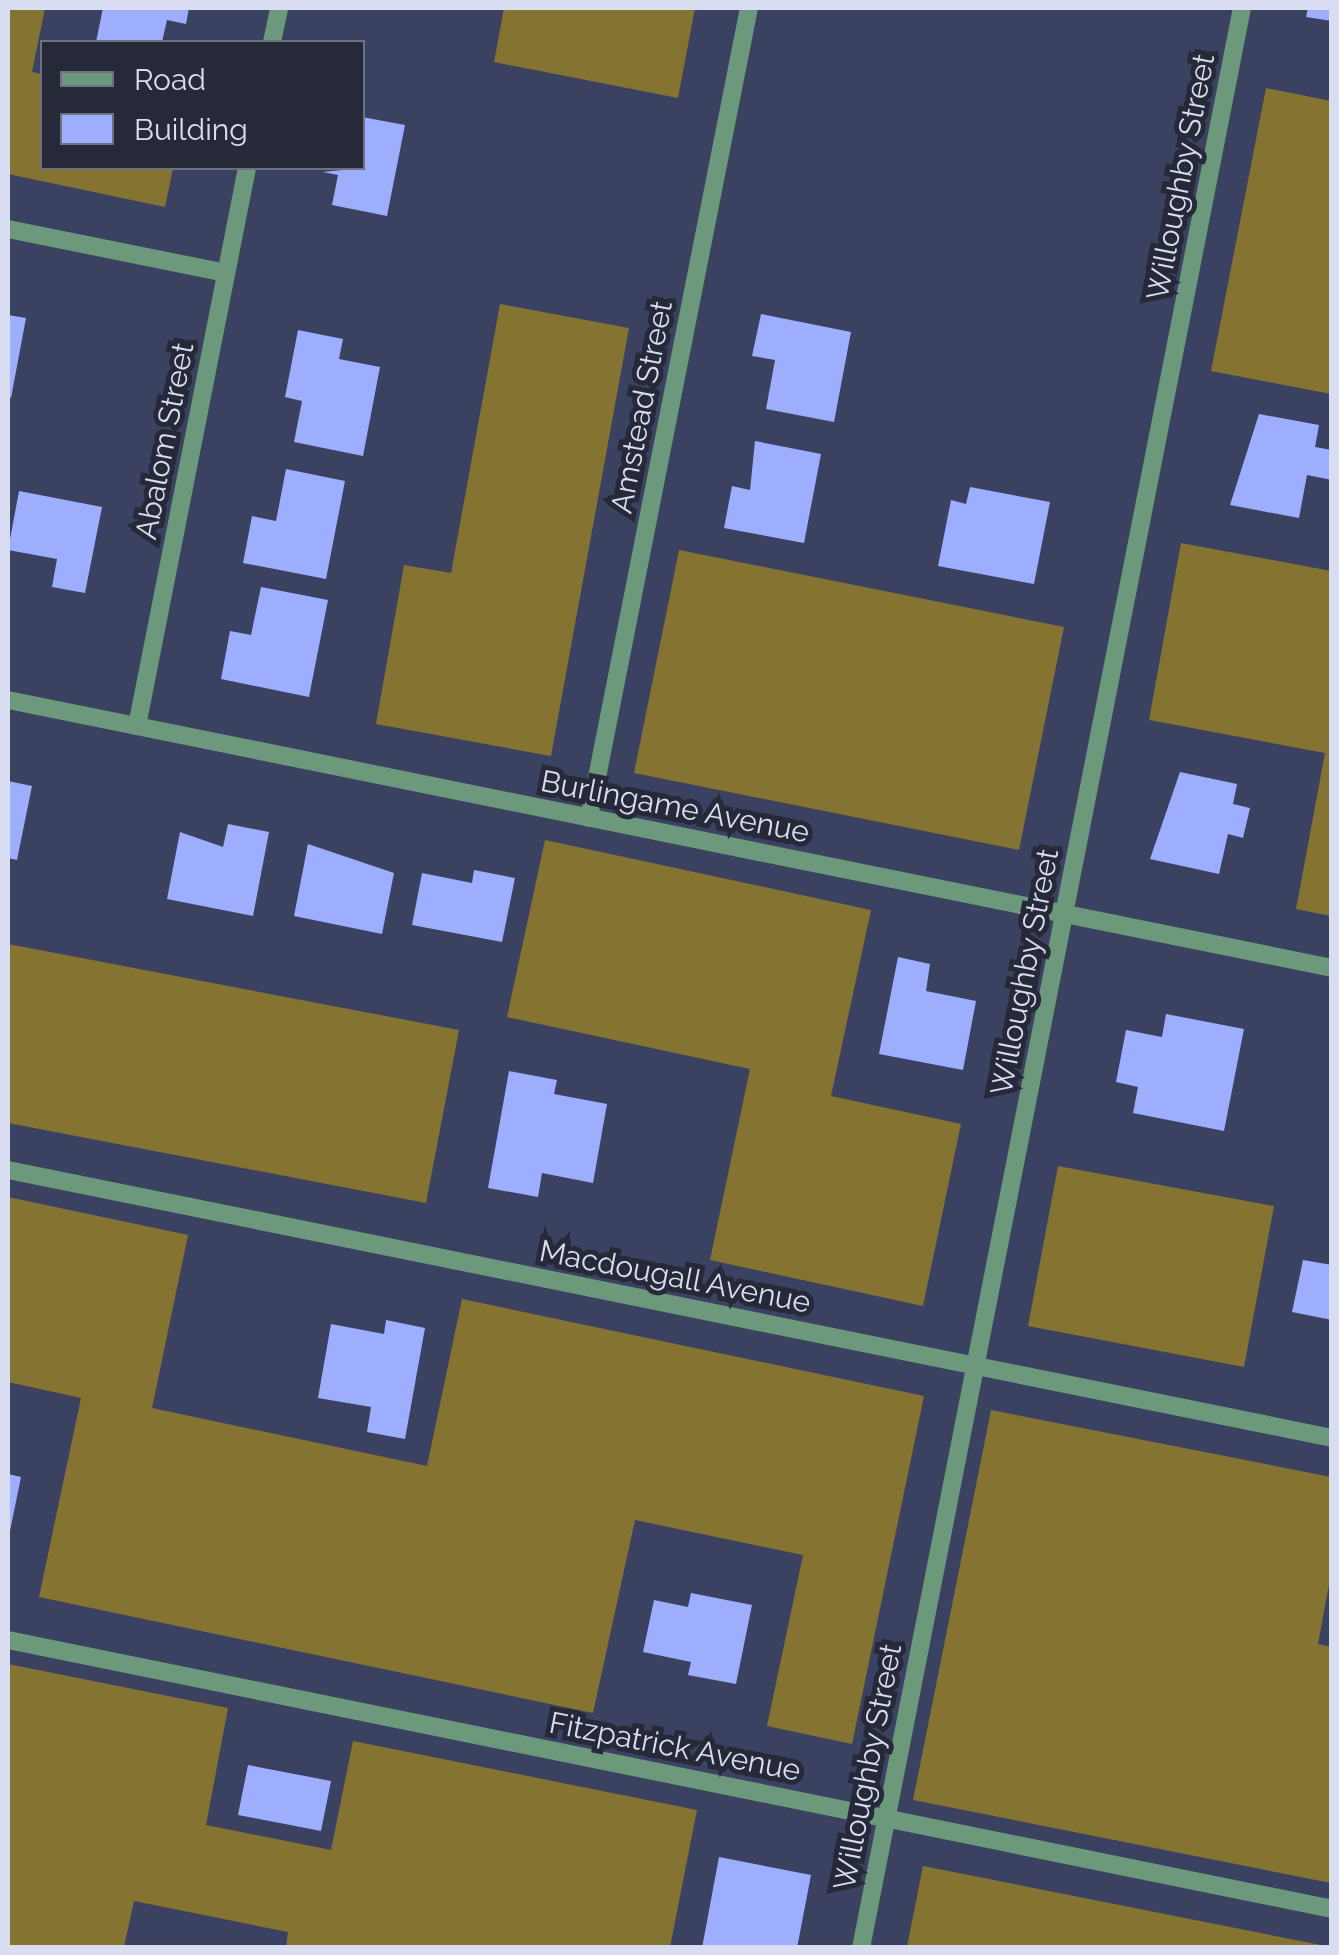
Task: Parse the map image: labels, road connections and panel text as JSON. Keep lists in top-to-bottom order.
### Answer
{
  "streets": {
    "street": [
      "Willoughby Street",
      "Amstead Street",
      "Abalom Street",
      "Burlingame Avenue",
      "Macdougall Avenue",
      "Fitzpatrick Avenue"
    ]
  },
  "crossings": [
    ["Willoughby Street", "Burlingame Avenue"],
    ["Willoughby Street", "Macdougall Avenue"],
    ["Willoughby Street", "Fitzpatrick Avenue"],
    ["Amstead Street", "Burlingame Avenue"],
    ["Abalom Street", "Burlingame Avenue"]
  ],
  "legend": ["Road", "Building"]
}
